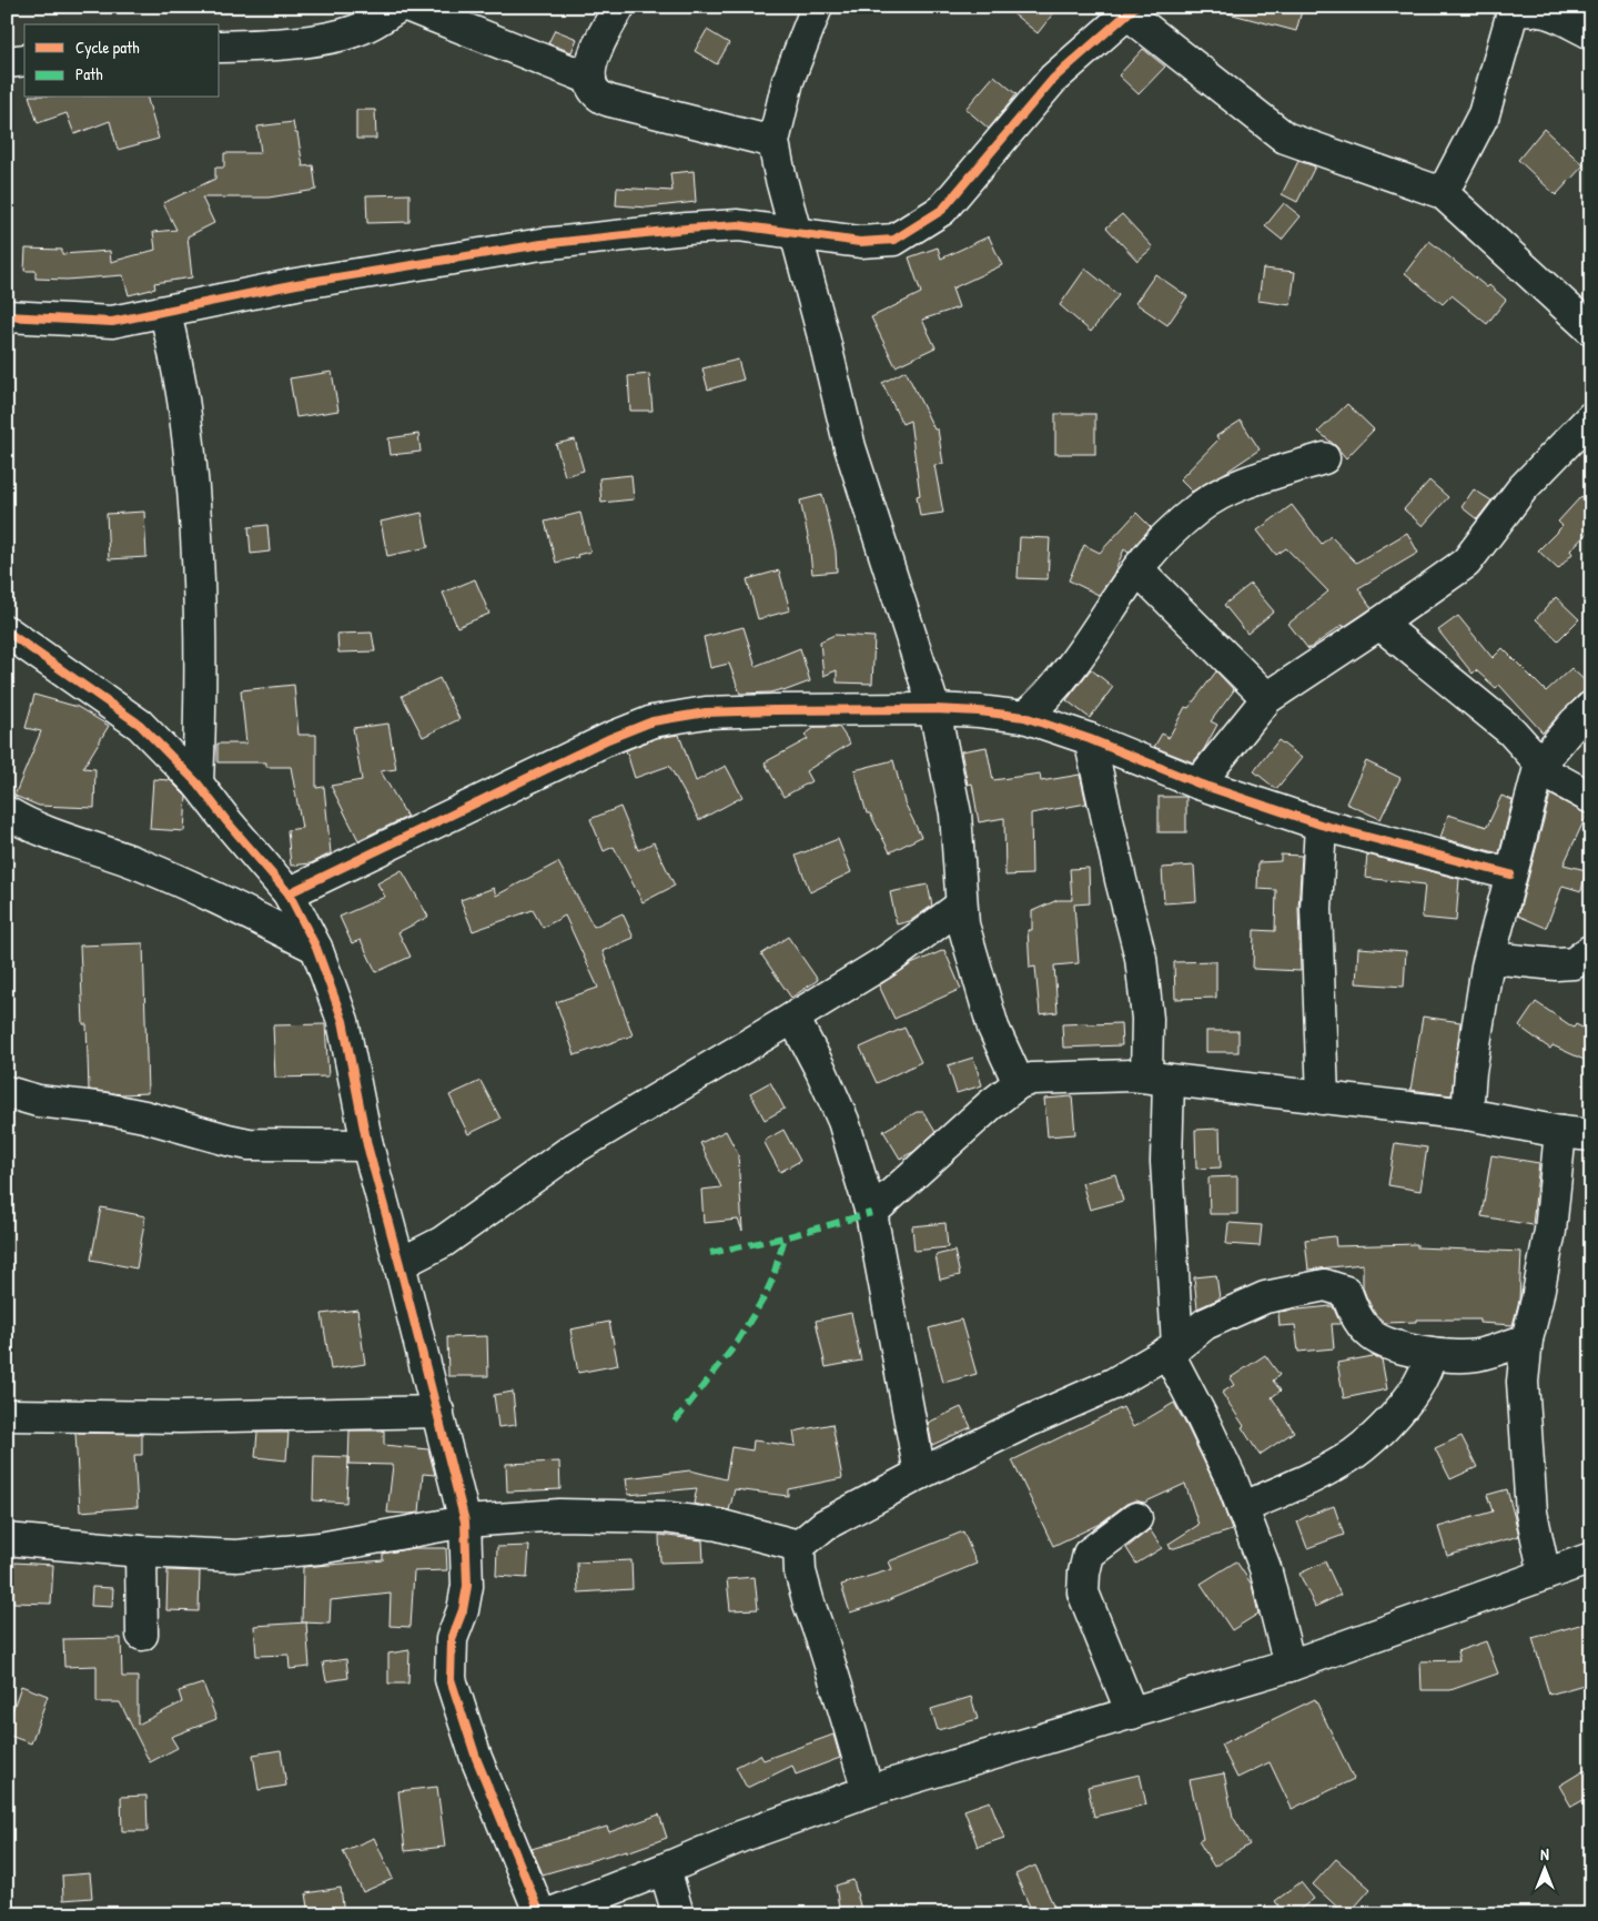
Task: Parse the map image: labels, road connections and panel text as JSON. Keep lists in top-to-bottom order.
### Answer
{
  "legend": ["Cycle path", "Path"],
  "north": "top"
}
